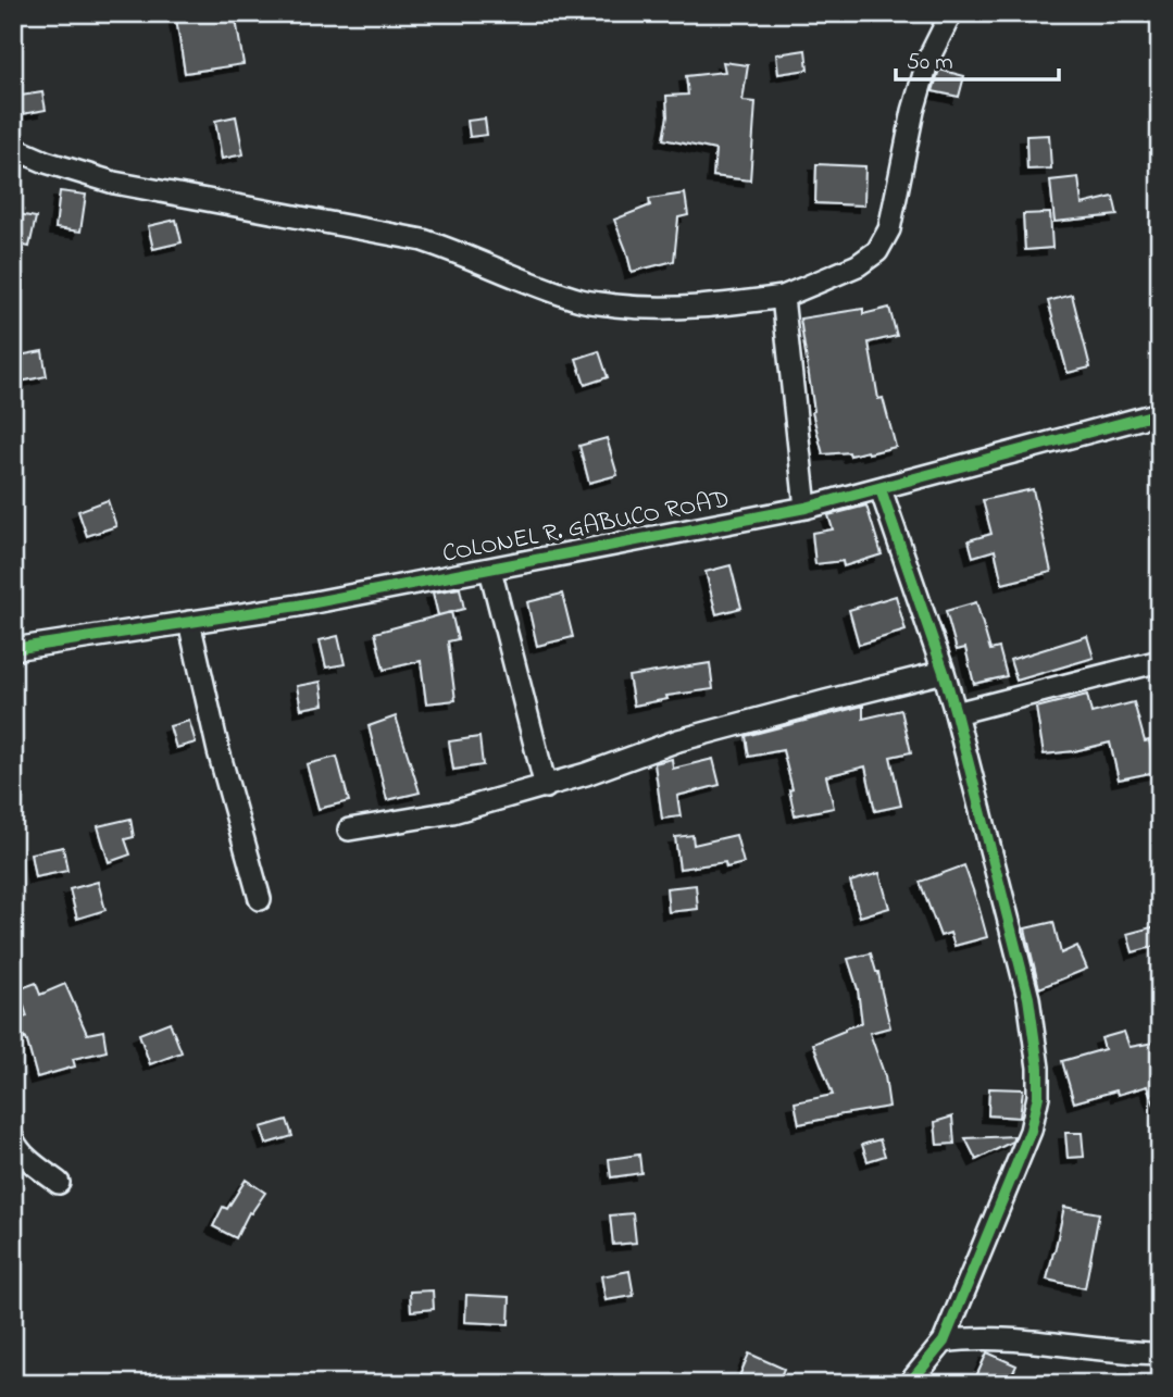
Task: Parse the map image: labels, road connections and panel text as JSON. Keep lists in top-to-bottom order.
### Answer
{
  "streets": {
    "street": ["COLONEL R. GABUCO ROAD"]
  },
  "scale_bar": "50 m"
}
